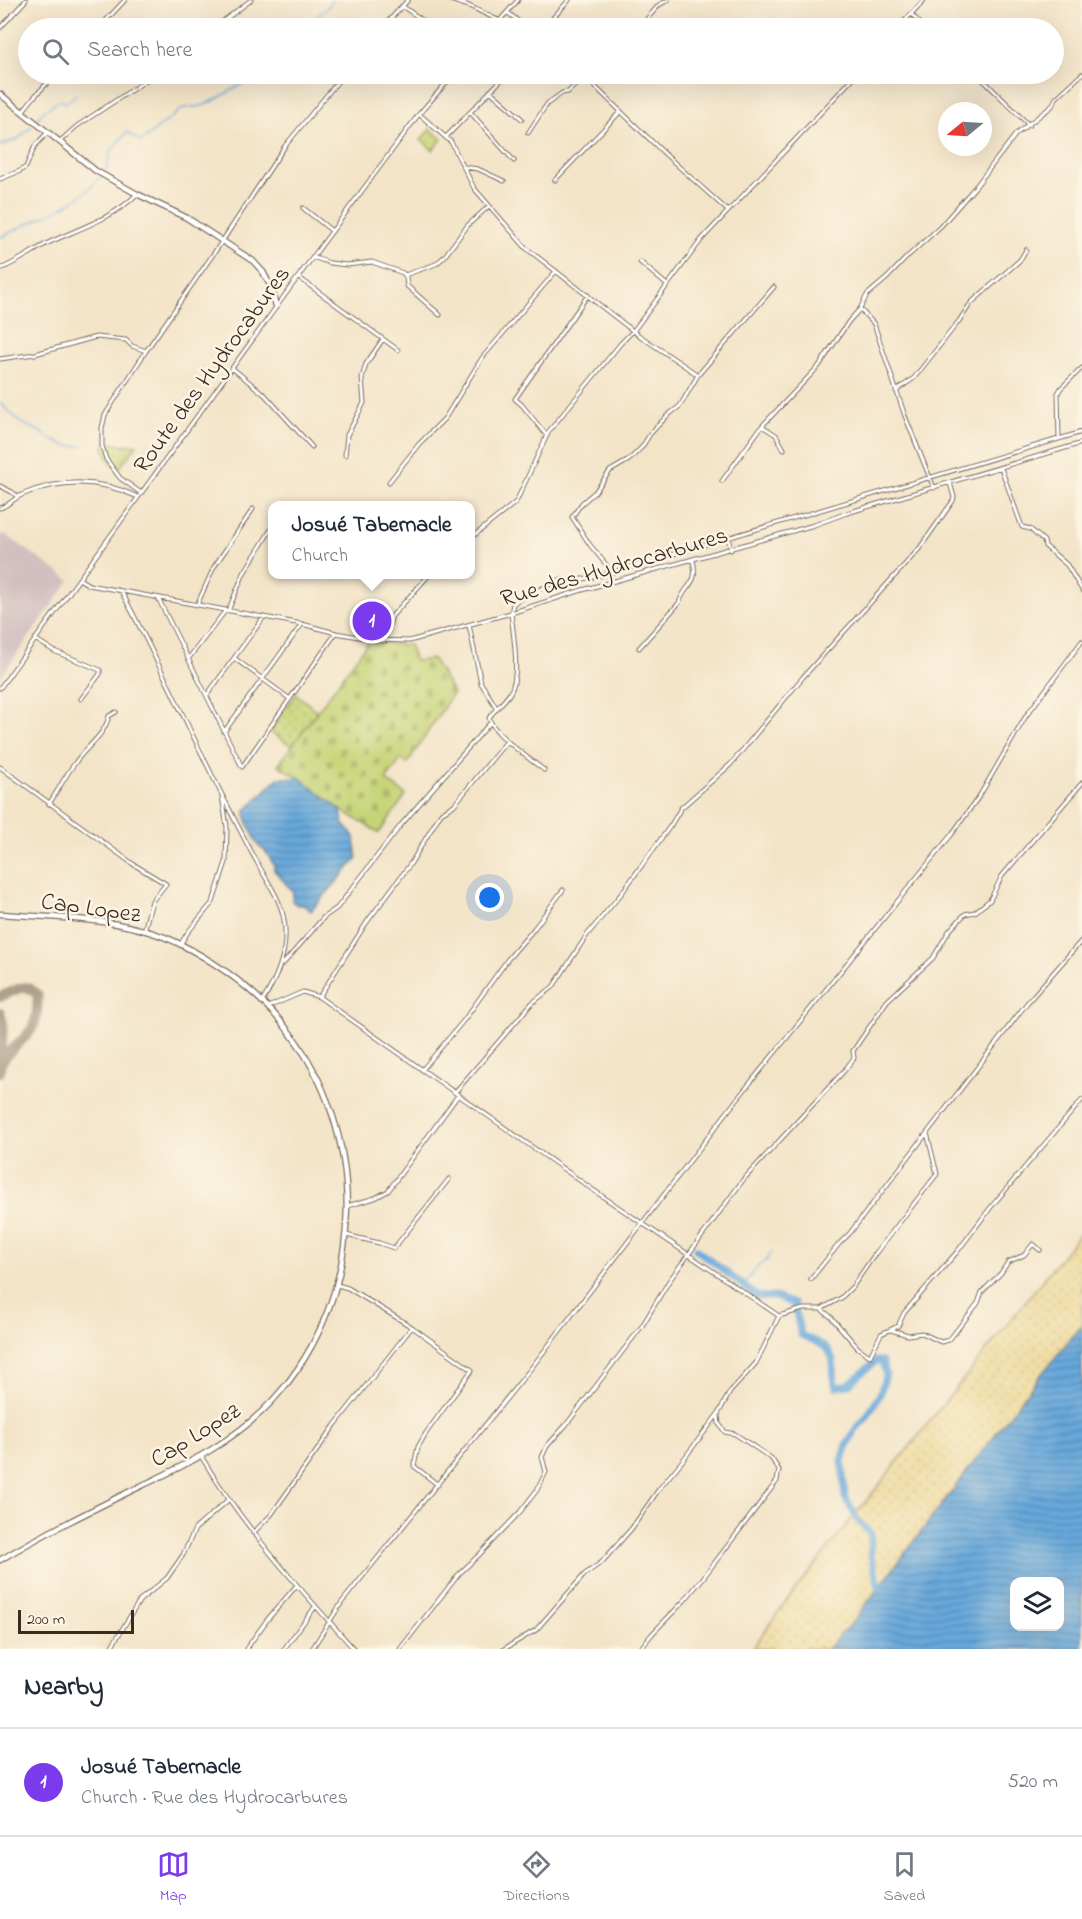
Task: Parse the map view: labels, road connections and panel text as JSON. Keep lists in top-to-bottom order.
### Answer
{
  "streets": {
    "street": ["Route des Hydrocabures", "Rue des Hydrocarbures", "Cap Lopez"]
  },
  "crossings": [
    ["Route des Hydrocabures", "Rue des Hydrocarbures"]
  ],
  "scale_bar": "200 m",
  "north": "left",
  "page": {
    "search": "Search here",
    "popup": ["Josué Tabernacle", "Church"],
    "pins": "1",
    "scale": "200 m",
    "heading": "Nearby",
    "list": [
      {
        "mark": "1",
        "name": "Josué Tabernacle",
        "note": "Church · Rue des Hydrocarbures",
        "value": "520 m"
      }
    ],
    "nav": ["Map", "Directions", "Saved"]
  }
}
